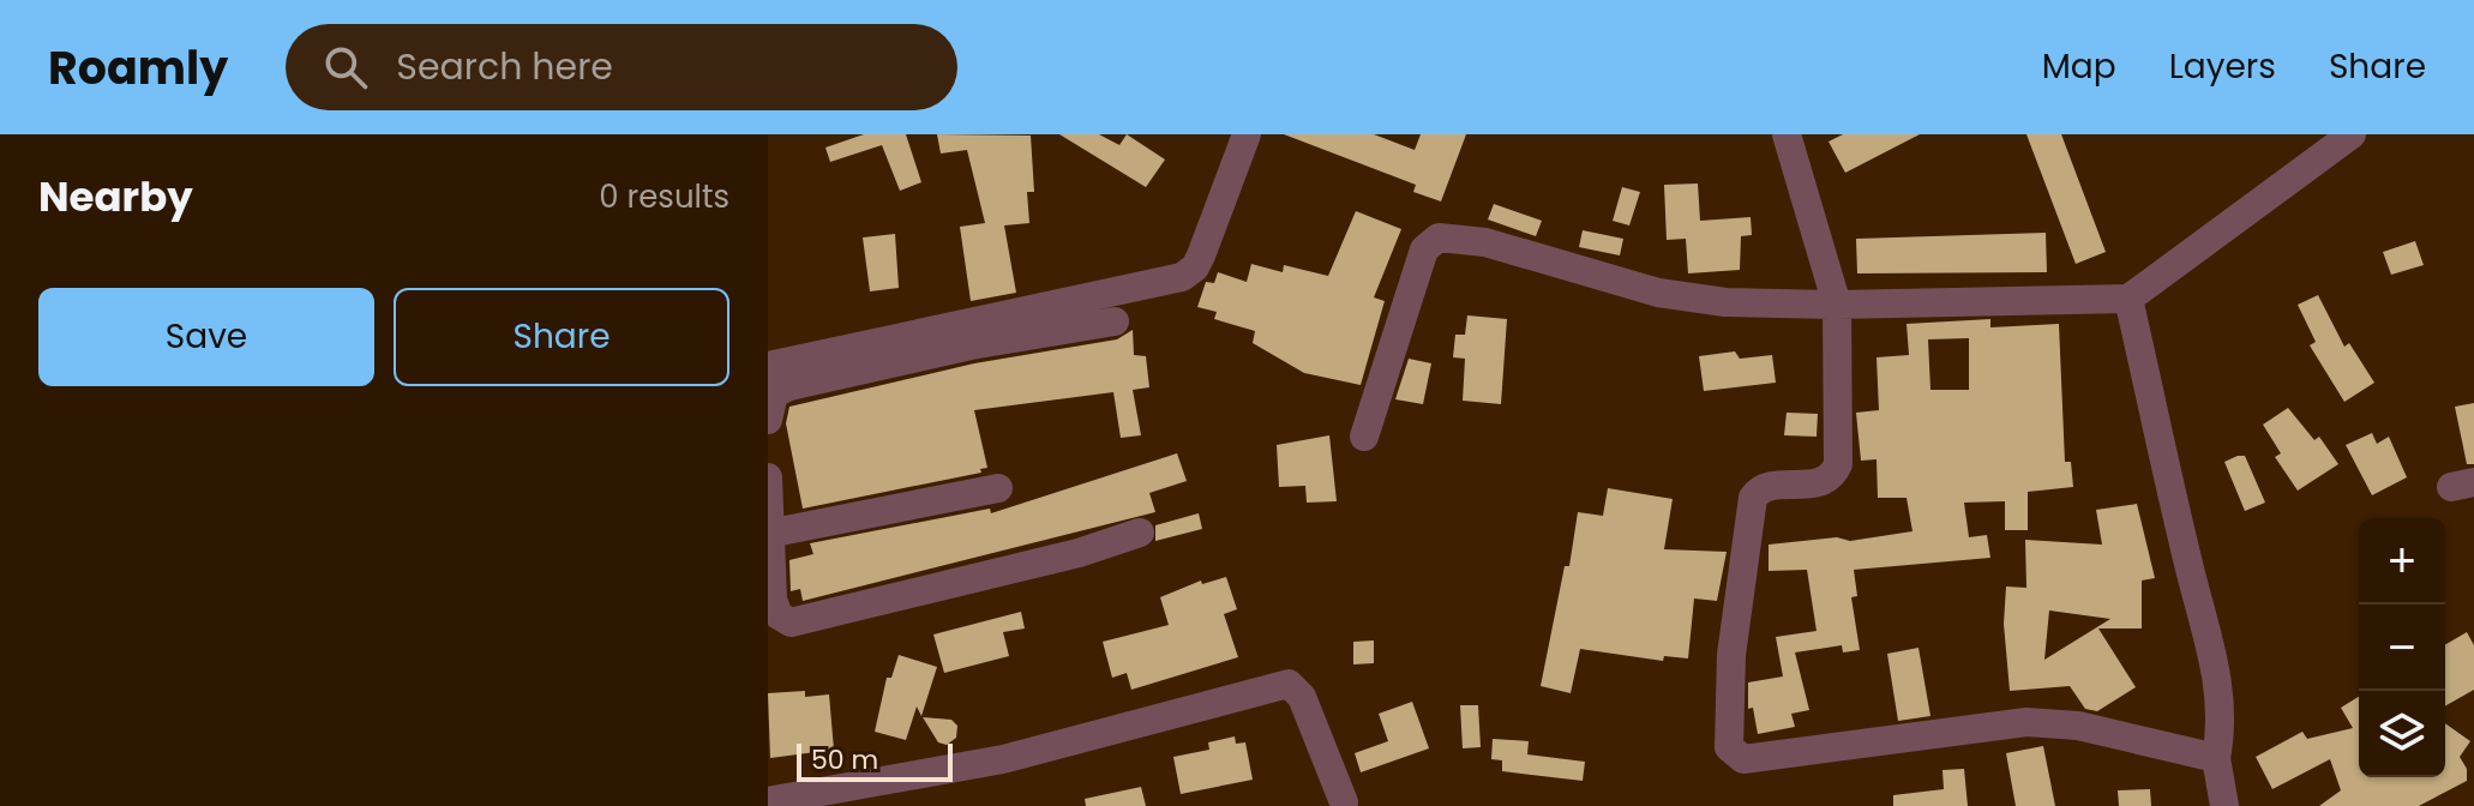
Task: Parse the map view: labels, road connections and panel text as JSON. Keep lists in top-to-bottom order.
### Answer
{
  "scale_bar": "50 m",
  "page": {
    "header": "Roamly",
    "search": "Search here",
    "nav": ["Map", "Layers", "Share"],
    "heading": ["Nearby", "0 results"],
    "buttons": ["Save", "Share"],
    "map_buttons": ["+", "−"],
    "scale": "50 m"
  }
}
